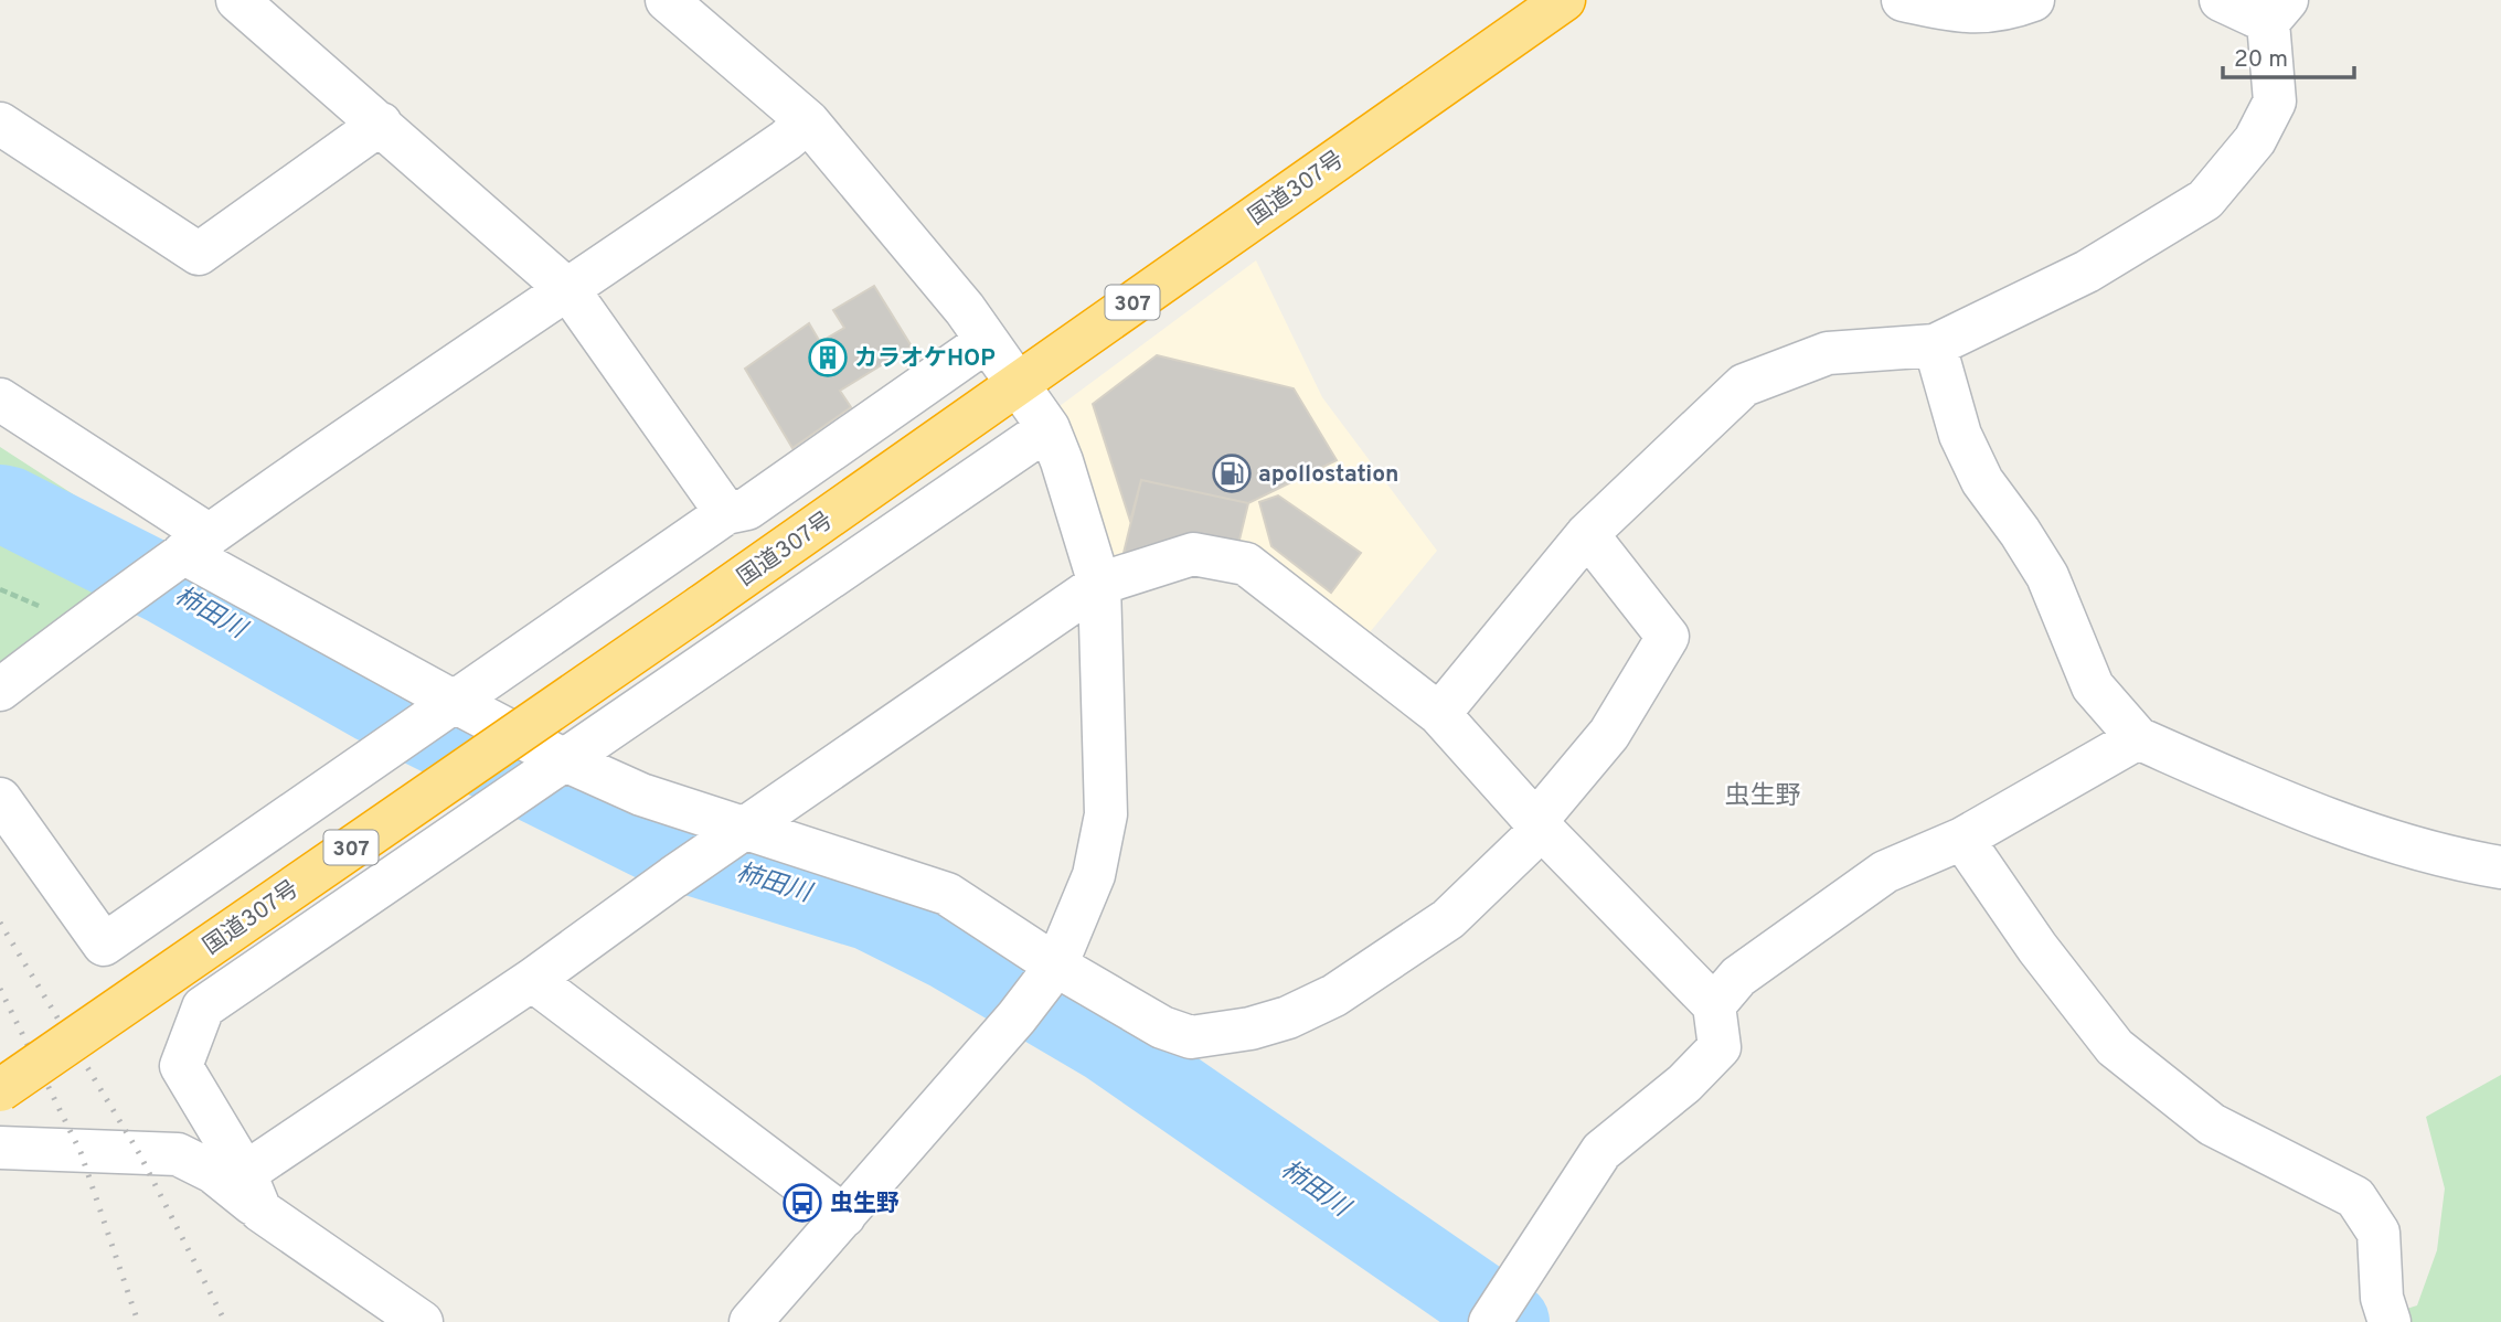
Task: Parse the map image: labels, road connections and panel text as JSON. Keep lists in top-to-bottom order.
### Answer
{
  "streets": {
    "highway": ["国道307号", "307"]
  },
  "districts": ["虫生野"],
  "water": ["柿田川"],
  "places": {
    "building": ["カラオケHOP"],
    "fuel station": ["apollostation"],
    "bus stop": ["虫生野"]
  },
  "scale_bar": "20 m"
}
